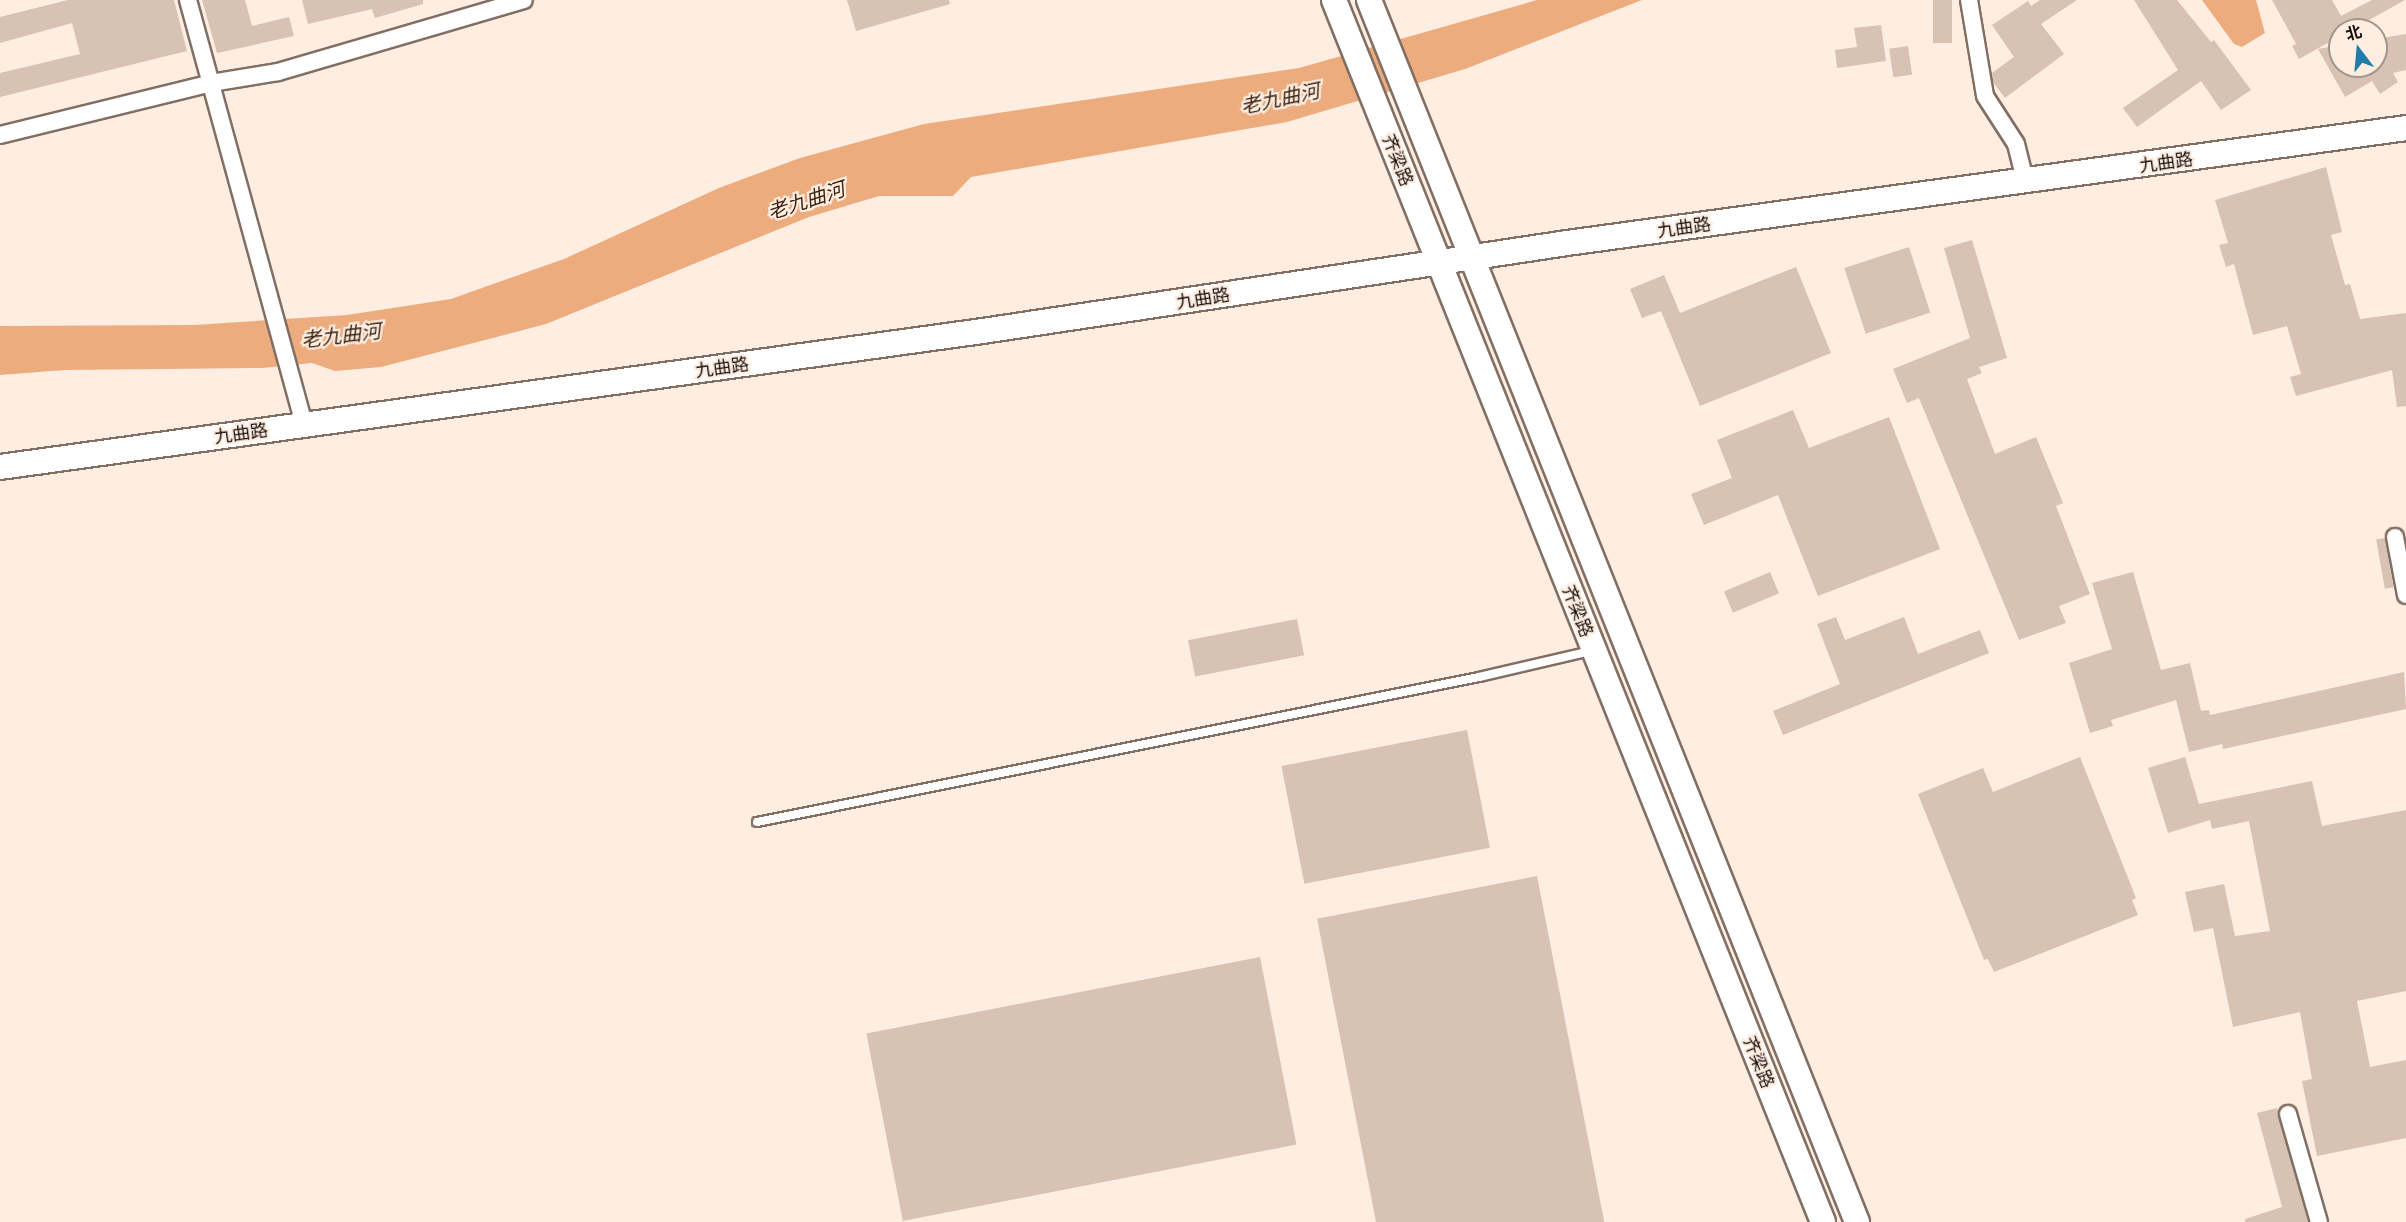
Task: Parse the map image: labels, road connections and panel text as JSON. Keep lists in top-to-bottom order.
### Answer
{
  "streets": {
    "main road": ["齐梁路", "九曲路"]
  },
  "crossings": [
    ["齐梁路", "九曲路"]
  ],
  "water": ["老九曲河"],
  "north": "top"
}
